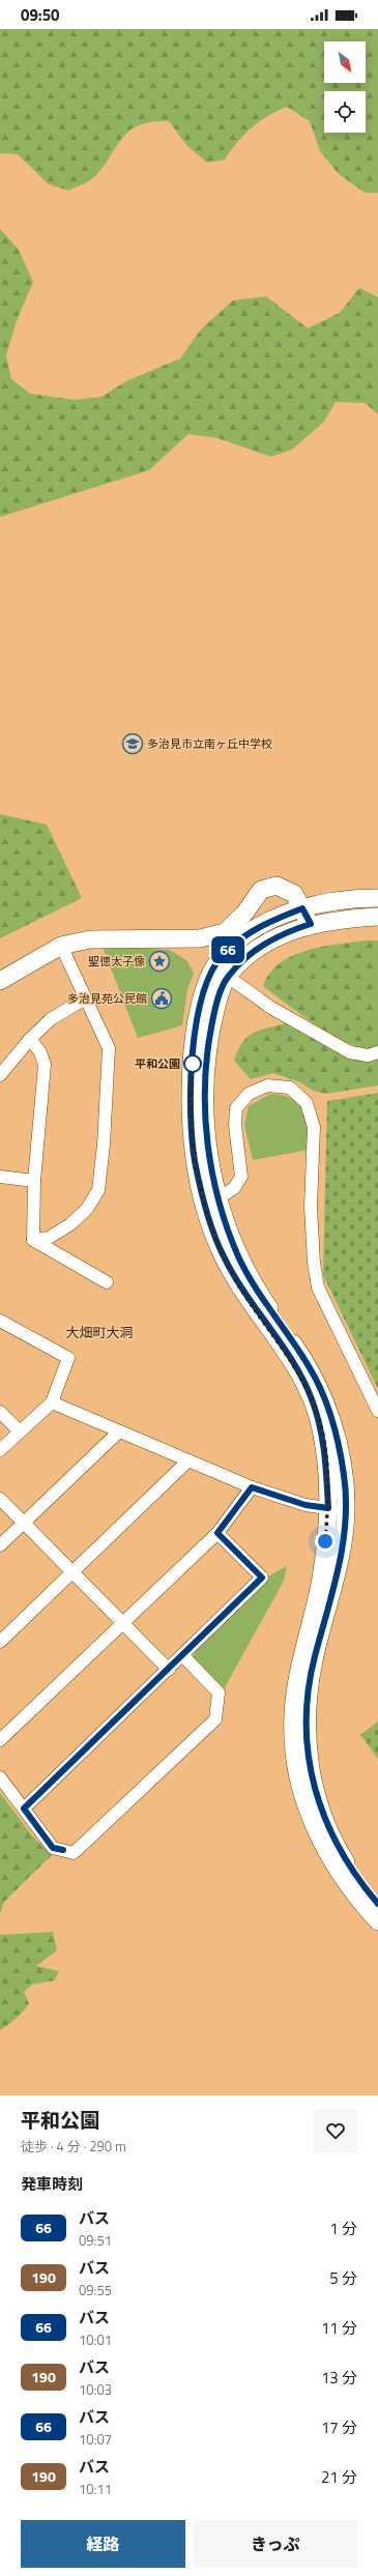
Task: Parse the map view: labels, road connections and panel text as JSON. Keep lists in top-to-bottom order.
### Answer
{
  "districts": ["大畑町大洞"],
  "places": {
    "school or university": ["多治見市立南ヶ丘中学校"],
    "place": ["聖徳太子像"],
    "public building": ["多治見苑公民館"],
    "other": ["平和公園"]
  },
  "lines": ["bus line 66"],
  "north": "bottom right",
  "page": {
    "status": "09:50",
    "on_map": "66",
    "heading": [
      ["平和公園", "徒歩 · 4 分 · 290 m"],
      "発車時刻"
    ],
    "list": [
      {
        "mark": "66",
        "name": "バス",
        "note": "09:51",
        "value": "1 分"
      },
      {
        "mark": "190",
        "name": "バス",
        "note": "09:55",
        "value": "5 分"
      },
      {
        "mark": "66",
        "name": "バス",
        "note": "10:01",
        "value": "11 分"
      },
      {
        "mark": "190",
        "name": "バス",
        "note": "10:03",
        "value": "13 分"
      },
      {
        "mark": "66",
        "name": "バス",
        "note": "10:07",
        "value": "17 分"
      },
      {
        "mark": "190",
        "name": "バス",
        "note": "10:11",
        "value": "21 分"
      }
    ],
    "buttons": ["経路", "きっぷ"]
  }
}
